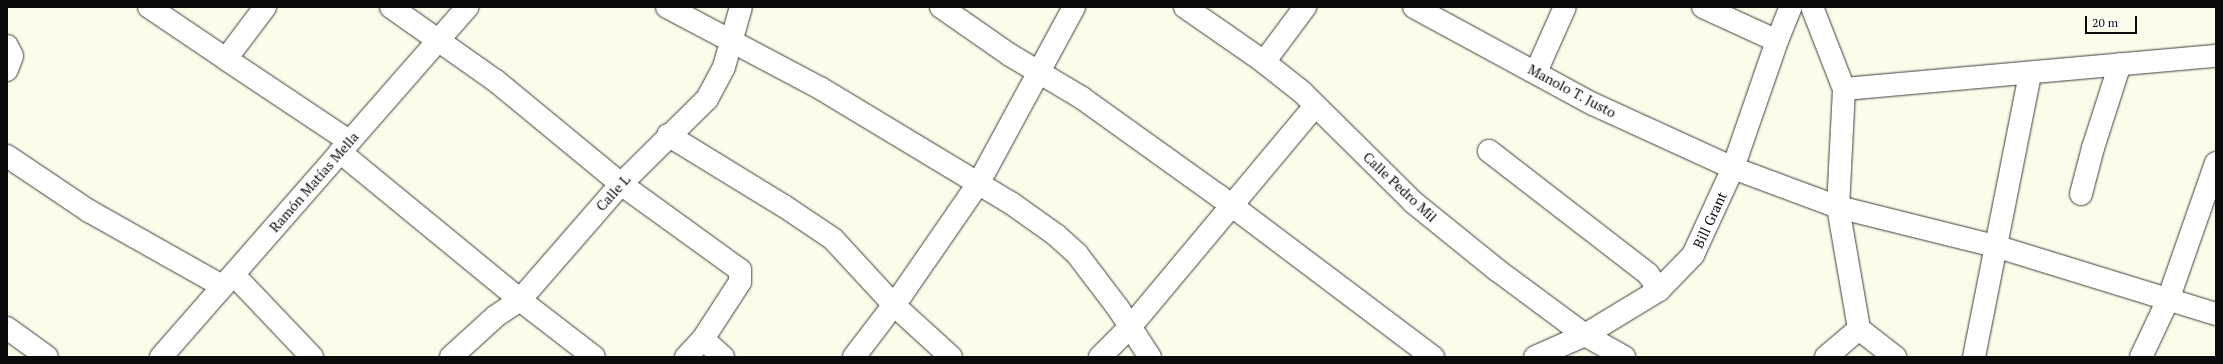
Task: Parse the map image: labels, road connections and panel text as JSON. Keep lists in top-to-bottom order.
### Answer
{
  "streets": {
    "street": [
      "Manolo T. Justo",
      "Ramón Matías Mella",
      "Calle Pedro Mil",
      "Calle L",
      "Bill Grant"
    ]
  },
  "crossings": [
    ["Manolo T. Justo", "Bill Grant"],
    ["Calle Pedro Mil", "Bill Grant"]
  ],
  "scale_bar": "20 m"
}
